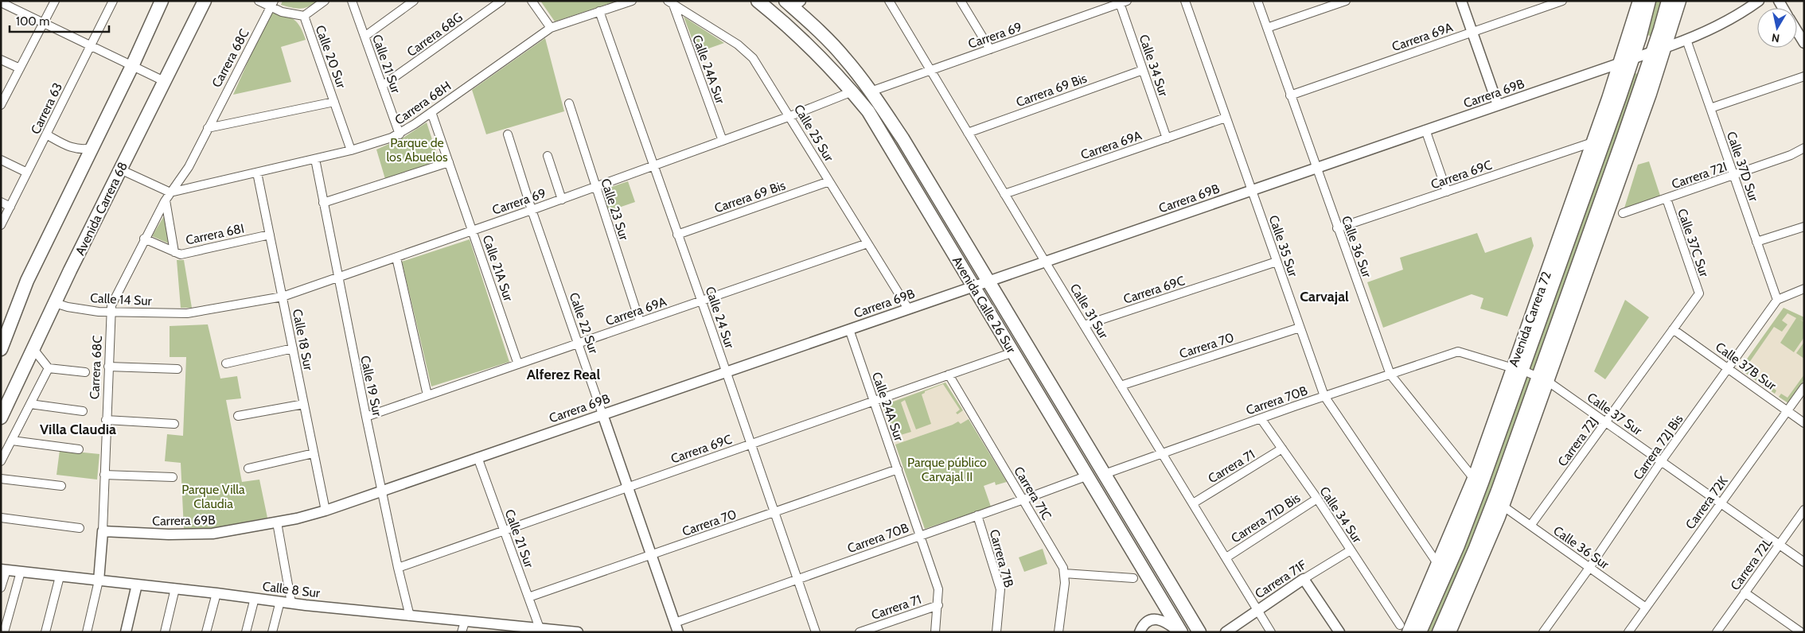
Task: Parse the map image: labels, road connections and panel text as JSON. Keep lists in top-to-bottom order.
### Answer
{
  "streets": {
    "main road": ["Avenida Carrera 68", "Avenida Calle 26 Sur", "Avenida Carrera 72"],
    "street": [
      "Carrera 68G",
      "Carrera 69",
      "Carrera 69A",
      "Calle 20 Sur",
      "Carrera 68C",
      "Calle 21 Sur",
      "Calle 34 Sur",
      "Calle 24A Sur",
      "Carrera 69 Bis",
      "Carrera 69B",
      "Carrera 68H",
      "Carrera 63",
      "Calle 25 Sur",
      "Calle 37D Sur",
      "Carrera 69C",
      "Carrera 72I",
      "Calle 23 Sur",
      "Carrera 68I",
      "Calle 37C Sur",
      "Calle 35 Sur",
      "Calle 36 Sur",
      "Calle 21A Sur",
      "Calle 14 Sur",
      "Calle 31 Sur",
      "Calle 24 Sur",
      "Calle 22 Sur",
      "Calle 18 Sur",
      "Carrera 70",
      "Calle 37B Sur",
      "Calle 19 Sur",
      "Carrera 70B",
      "Calle 37 Sur",
      "Carrera 72J",
      "Carrera 72J Bis",
      "Carrera 71",
      "Carrera 71C",
      "Carrera 72K",
      "Carrera 71D Bis",
      "Carrera 71B",
      "Carrera 72L",
      "Carrera 71F",
      "Calle 8 Sur"
    ]
  },
  "crossings": [
    ["Carrera 68G", "Calle 21 Sur"],
    ["Carrera 69", "Calle 34 Sur"],
    ["Carrera 69", "Calle 24A Sur"],
    ["Carrera 69", "Calle 25 Sur"],
    ["Carrera 69", "Calle 23 Sur"],
    ["Carrera 69", "Calle 21A Sur"],
    ["Carrera 69", "Calle 14 Sur"],
    ["Carrera 69", "Avenida Calle 26 Sur"],
    ["Carrera 69", "Calle 31 Sur"],
    ["Carrera 69", "Calle 24 Sur"],
    ["Carrera 69", "Calle 22 Sur"],
    ["Carrera 69", "Calle 18 Sur"],
    ["Carrera 69", "Calle 19 Sur"],
    ["Carrera 69A", "Calle 34 Sur"],
    ["Carrera 69A", "Calle 25 Sur"],
    ["Carrera 69A", "Calle 23 Sur"],
    ["Carrera 69A", "Calle 35 Sur"],
    ["Carrera 69A", "Calle 36 Sur"],
    ["Carrera 69A", "Calle 21A Sur"],
    ["Carrera 69A", "Calle 31 Sur"],
    ["Carrera 69A", "Calle 24 Sur"],
    ["Carrera 69A", "Calle 22 Sur"],
    ["Carrera 69A", "Calle 19 Sur"],
    ["Calle 20 Sur", "Carrera 68C"],
    ["Calle 20 Sur", "Carrera 68H"],
    ["Carrera 68C", "Carrera 69B"],
    ["Carrera 68C", "Carrera 68H"],
    ["Carrera 68C", "Carrera 68I"],
    ["Carrera 68C", "Calle 14 Sur"],
    ["Carrera 68C", "Calle 8 Sur"],
    ["Calle 21 Sur", "Carrera 69B"],
    ["Calle 21 Sur", "Carrera 68H"],
    ["Calle 21 Sur", "Carrera 69C"],
    ["Calle 21 Sur", "Carrera 70"],
    ["Calle 21 Sur", "Calle 8 Sur"],
    ["Calle 34 Sur", "Carrera 69 Bis"],
    ["Calle 34 Sur", "Avenida Carrera 72"],
    ["Calle 34 Sur", "Carrera 70B"],
    ["Calle 34 Sur", "Carrera 71"],
    ["Calle 34 Sur", "Carrera 71D Bis"],
    ["Calle 34 Sur", "Carrera 71F"],
    ["Calle 24A Sur", "Carrera 69B"],
    ["Calle 24A Sur", "Calle 25 Sur"],
    ["Calle 24A Sur", "Carrera 69C"],
    ["Calle 24A Sur", "Carrera 70"],
    ["Calle 24A Sur", "Carrera 70B"],
    ["Calle 24A Sur", "Carrera 71"],
    ["Carrera 69 Bis", "Calle 25 Sur"],
    ["Carrera 69 Bis", "Calle 31 Sur"],
    ["Carrera 69 Bis", "Calle 24 Sur"],
    ["Carrera 69B", "Calle 25 Sur"],
    ["Carrera 69B", "Calle 37D Sur"],
    ["Carrera 69B", "Calle 35 Sur"],
    ["Carrera 69B", "Calle 36 Sur"],
    ["Carrera 69B", "Avenida Calle 26 Sur"],
    ["Carrera 69B", "Calle 31 Sur"],
    ["Carrera 69B", "Calle 24 Sur"],
    ["Carrera 69B", "Avenida Carrera 72"],
    ["Carrera 69B", "Calle 22 Sur"],
    ["Carrera 69B", "Calle 18 Sur"],
    ["Carrera 69B", "Calle 19 Sur"],
    ["Carrera 68H", "Calle 21A Sur"],
    ["Carrera 68H", "Calle 24 Sur"],
    ["Carrera 68H", "Calle 18 Sur"],
    ["Carrera 68H", "Calle 19 Sur"],
    ["Calle 37D Sur", "Carrera 72I"],
    ["Calle 37D Sur", "Carrera 72J Bis"],
    ["Carrera 69C", "Calle 35 Sur"],
    ["Carrera 69C", "Calle 36 Sur"],
    ["Carrera 69C", "Avenida Calle 26 Sur"],
    ["Carrera 69C", "Calle 31 Sur"],
    ["Carrera 69C", "Calle 24 Sur"],
    ["Carrera 69C", "Avenida Carrera 72"],
    ["Carrera 69C", "Calle 22 Sur"],
    ["Carrera 69C", "Calle 19 Sur"],
    ["Carrera 69C", "Carrera 71C"],
    ["Carrera 72I", "Calle 37C Sur"],
    ["Avenida Carrera 68", "Calle 14 Sur"],
    ["Carrera 68I", "Calle 18 Sur"],
    ["Calle 37C Sur", "Carrera 72J"],
    ["Calle 35 Sur", "Avenida Carrera 72"],
    ["Calle 35 Sur", "Carrera 70"],
    ["Calle 35 Sur", "Carrera 70B"],
    ["Calle 36 Sur", "Avenida Carrera 72"],
    ["Calle 36 Sur", "Carrera 70B"],
    ["Calle 36 Sur", "Carrera 72J"],
    ["Calle 36 Sur", "Carrera 72J Bis"],
    ["Calle 36 Sur", "Carrera 72K"],
    ["Avenida Calle 26 Sur", "Carrera 70B"],
    ["Calle 31 Sur", "Carrera 70"],
    ["Calle 31 Sur", "Carrera 70B"],
    ["Calle 31 Sur", "Carrera 71"],
    ["Calle 31 Sur", "Carrera 71D Bis"],
    ["Calle 31 Sur", "Carrera 71F"],
    ["Calle 24 Sur", "Carrera 70"],
    ["Calle 24 Sur", "Carrera 70B"],
    ["Avenida Carrera 72", "Calle 37 Sur"],
    ["Calle 22 Sur", "Carrera 70"],
    ["Calle 22 Sur", "Carrera 70B"],
    ["Calle 37B Sur", "Carrera 72J"],
    ["Calle 37B Sur", "Carrera 72J Bis"],
    ["Calle 37B Sur", "Carrera 72K"],
    ["Calle 19 Sur", "Calle 8 Sur"],
    ["Carrera 70B", "Calle 37 Sur"],
    ["Carrera 70B", "Carrera 71C"],
    ["Carrera 70B", "Carrera 71B"],
    ["Calle 37 Sur", "Carrera 72J"],
    ["Calle 37 Sur", "Carrera 72J Bis"],
    ["Calle 37 Sur", "Carrera 72K"],
    ["Calle 37 Sur", "Carrera 72L"]
  ],
  "districts": ["Carvajal", "Alferez Real", "Villa Claudia"],
  "parks": ["Parque de los Abuelos", "Parque público Carvajal II", "Parque Villa Claudia"],
  "scale_bar": "100 m",
  "north": "bottom"
}
